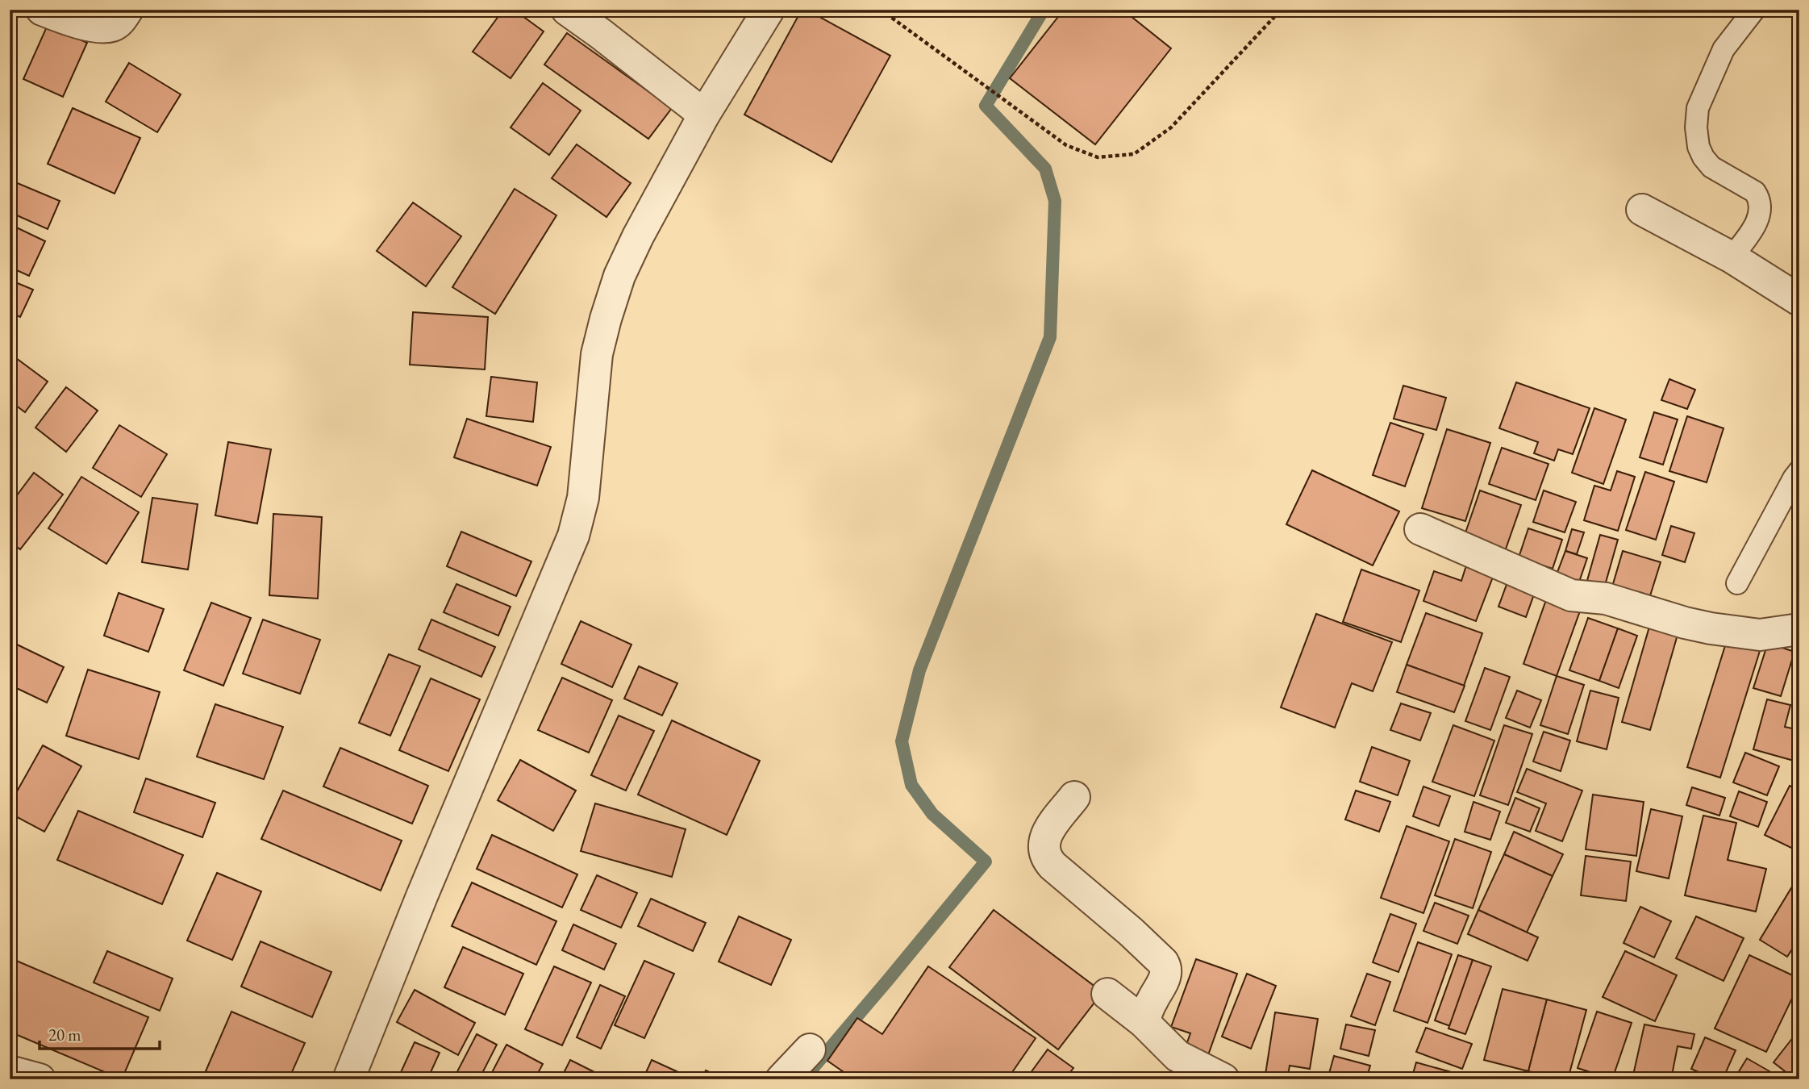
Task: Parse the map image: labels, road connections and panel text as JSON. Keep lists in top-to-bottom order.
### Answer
{
  "scale_bar": "20 m"
}
